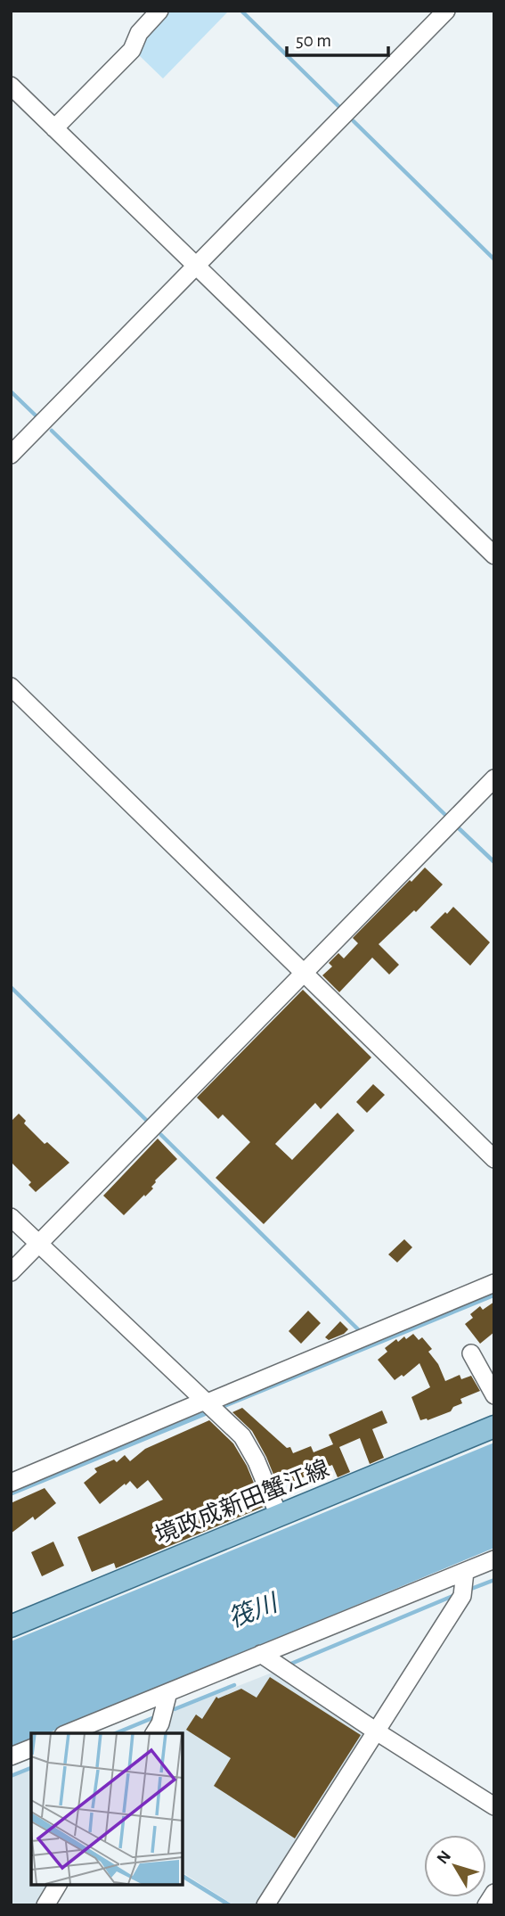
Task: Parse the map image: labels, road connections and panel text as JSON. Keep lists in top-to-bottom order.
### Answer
{
  "streets": {
    "main road": ["境政成新田蟹江線"]
  },
  "water": ["筏川"],
  "scale_bar": "50 m",
  "north": "top left"
}
